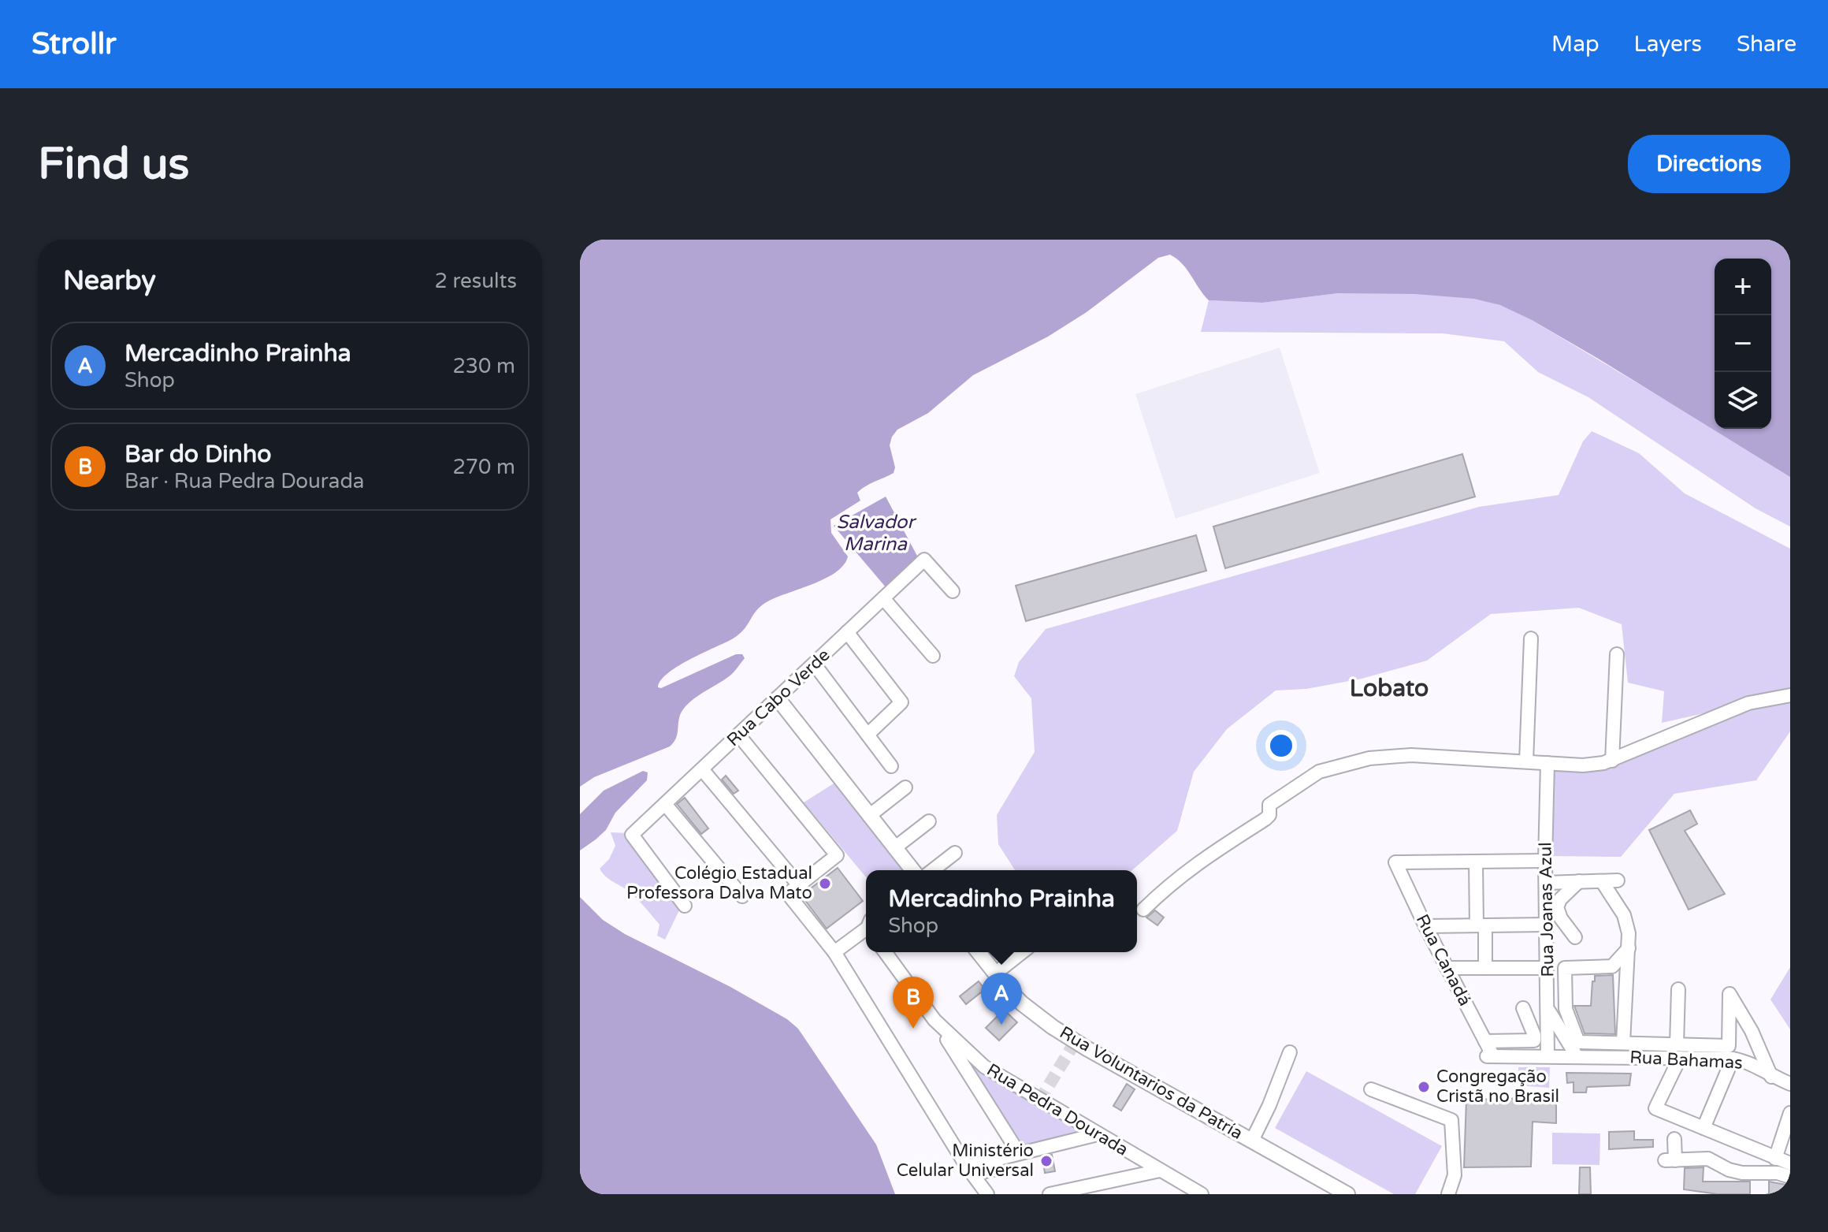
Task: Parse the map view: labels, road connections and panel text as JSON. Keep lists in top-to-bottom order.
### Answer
{
  "streets": {
    "street": [
      "Rua Cabo Verde",
      "Rua Joanas Azul",
      "Rua Canadá",
      "Rua Bahamas",
      "Rua Voluntarios da Patría",
      "Rua Pedra Dourada"
    ]
  },
  "crossings": [
    ["Rua Joanas Azul", "Rua Bahamas"],
    ["Rua Canadá", "Rua Bahamas"]
  ],
  "districts": ["Lobato"],
  "water": ["Salvador Marina"],
  "places": ["Colégio Estadual Professora Dalva Mato", "Congregação Cristã no Brasil", "Ministério Celular Universal"],
  "page": {
    "header": "Strollr",
    "nav": ["Map", "Layers", "Share"],
    "buttons": "Directions",
    "title": "Find us",
    "heading": ["Nearby", "2 results"],
    "map_buttons": ["+", "−"],
    "list": [
      {
        "mark": "A",
        "name": "Mercadinho Prainha",
        "note": "Shop",
        "value": "230 m"
      },
      {
        "mark": "B",
        "name": "Bar do Dinho",
        "note": "Bar · Rua Pedra Dourada",
        "value": "270 m"
      }
    ],
    "popup": ["Mercadinho Prainha", "Shop"],
    "pins": ["A", "B"]
  }
}
